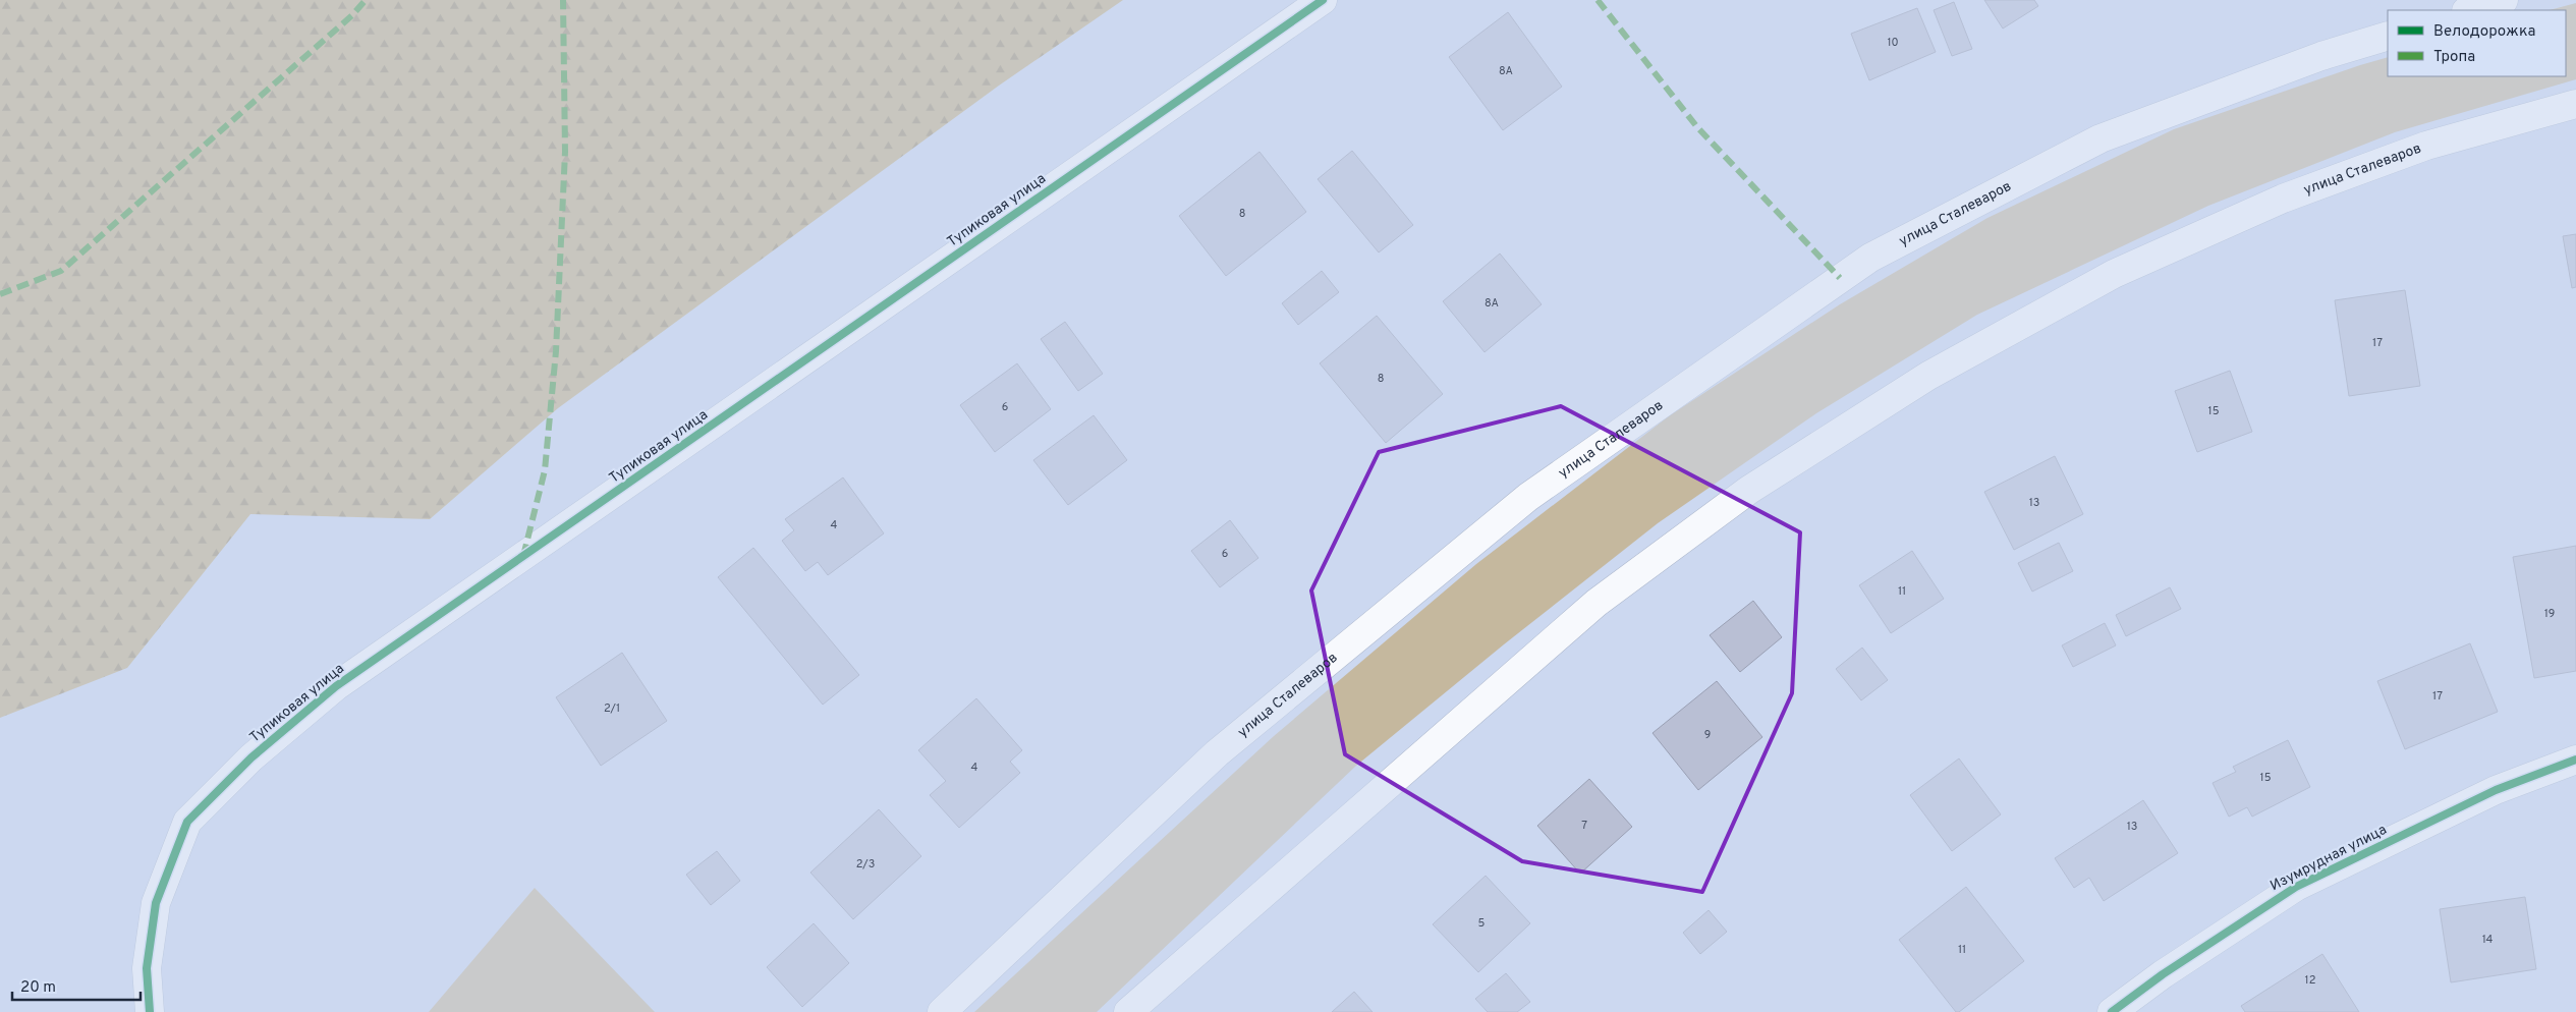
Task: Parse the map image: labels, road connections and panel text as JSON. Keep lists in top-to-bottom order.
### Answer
{
  "streets": {
    "main road": ["улица Сталеваров", "Тупиковая улица", "Изумрудная улица"]
  },
  "house_numbers": [
    "10",
    "8А",
    "8",
    "8А",
    "17",
    "8",
    "6",
    "15",
    "13",
    "4",
    "6",
    "11",
    "19",
    "17",
    "2/1",
    "9",
    "4",
    "15",
    "7",
    "13",
    "2/3",
    "5",
    "14",
    "11",
    "12"
  ],
  "legend": ["Велодорожка", "Тропа"],
  "scale_bar": "20 m"
}
